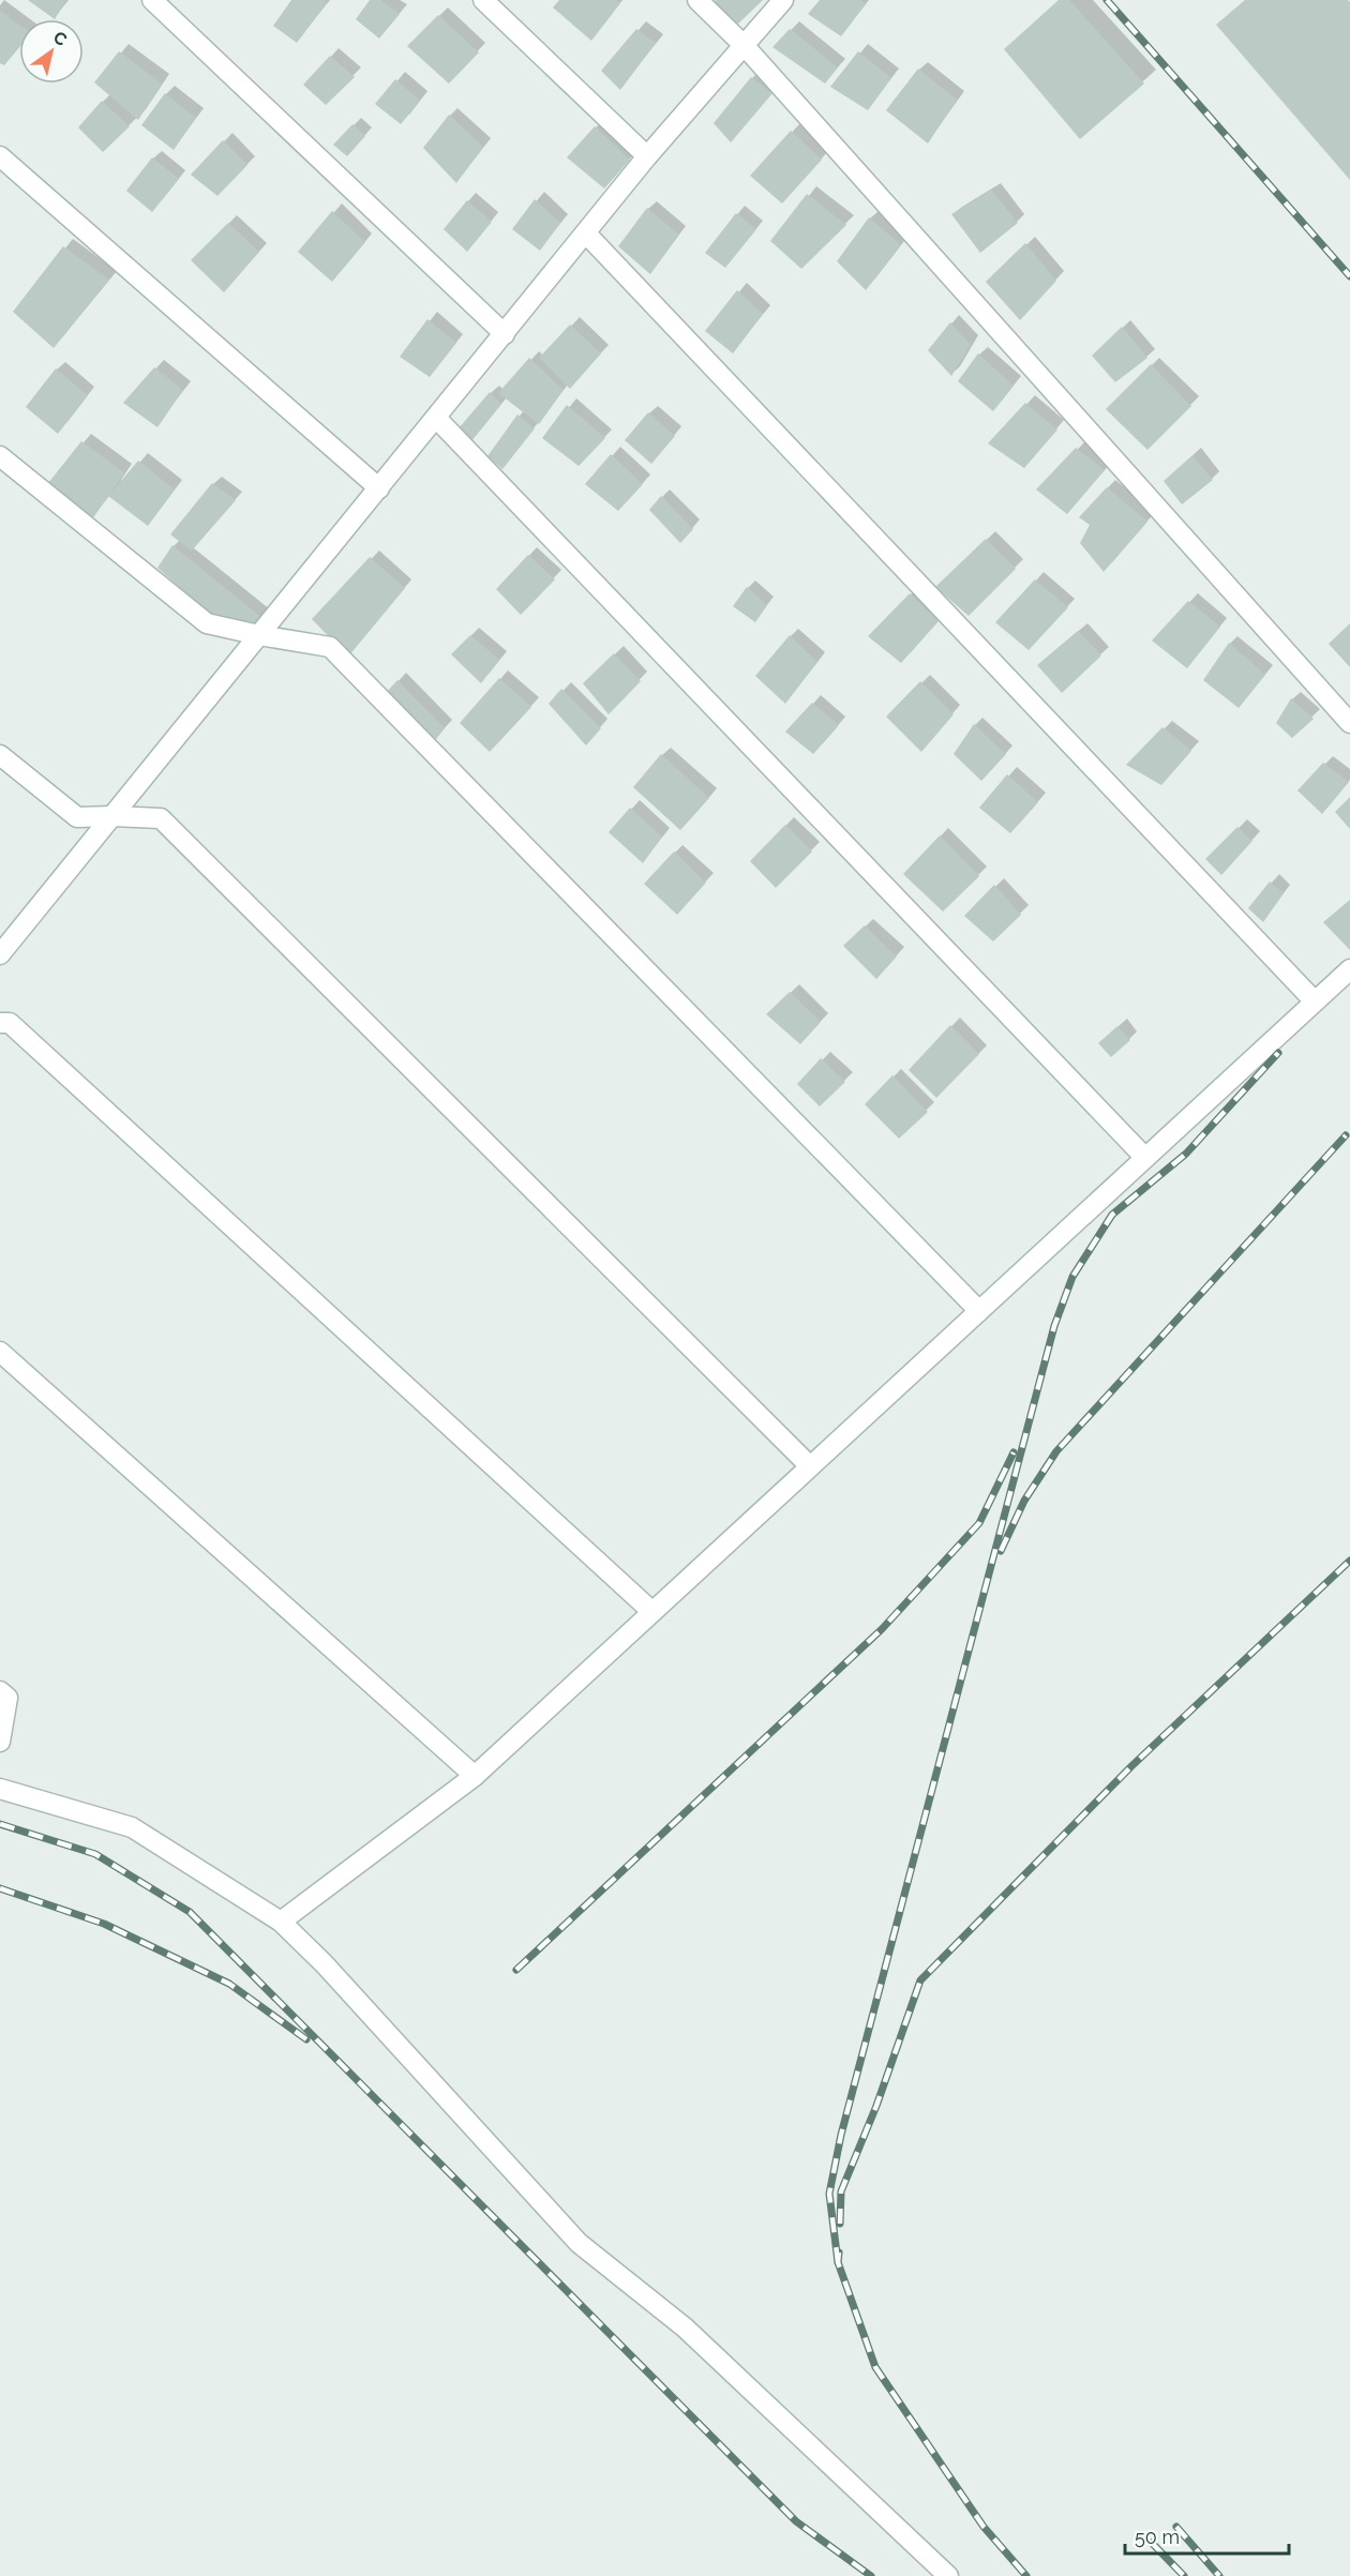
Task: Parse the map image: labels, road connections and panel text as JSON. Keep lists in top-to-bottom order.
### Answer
{
  "scale_bar": "50 m",
  "north": "top right"
}
